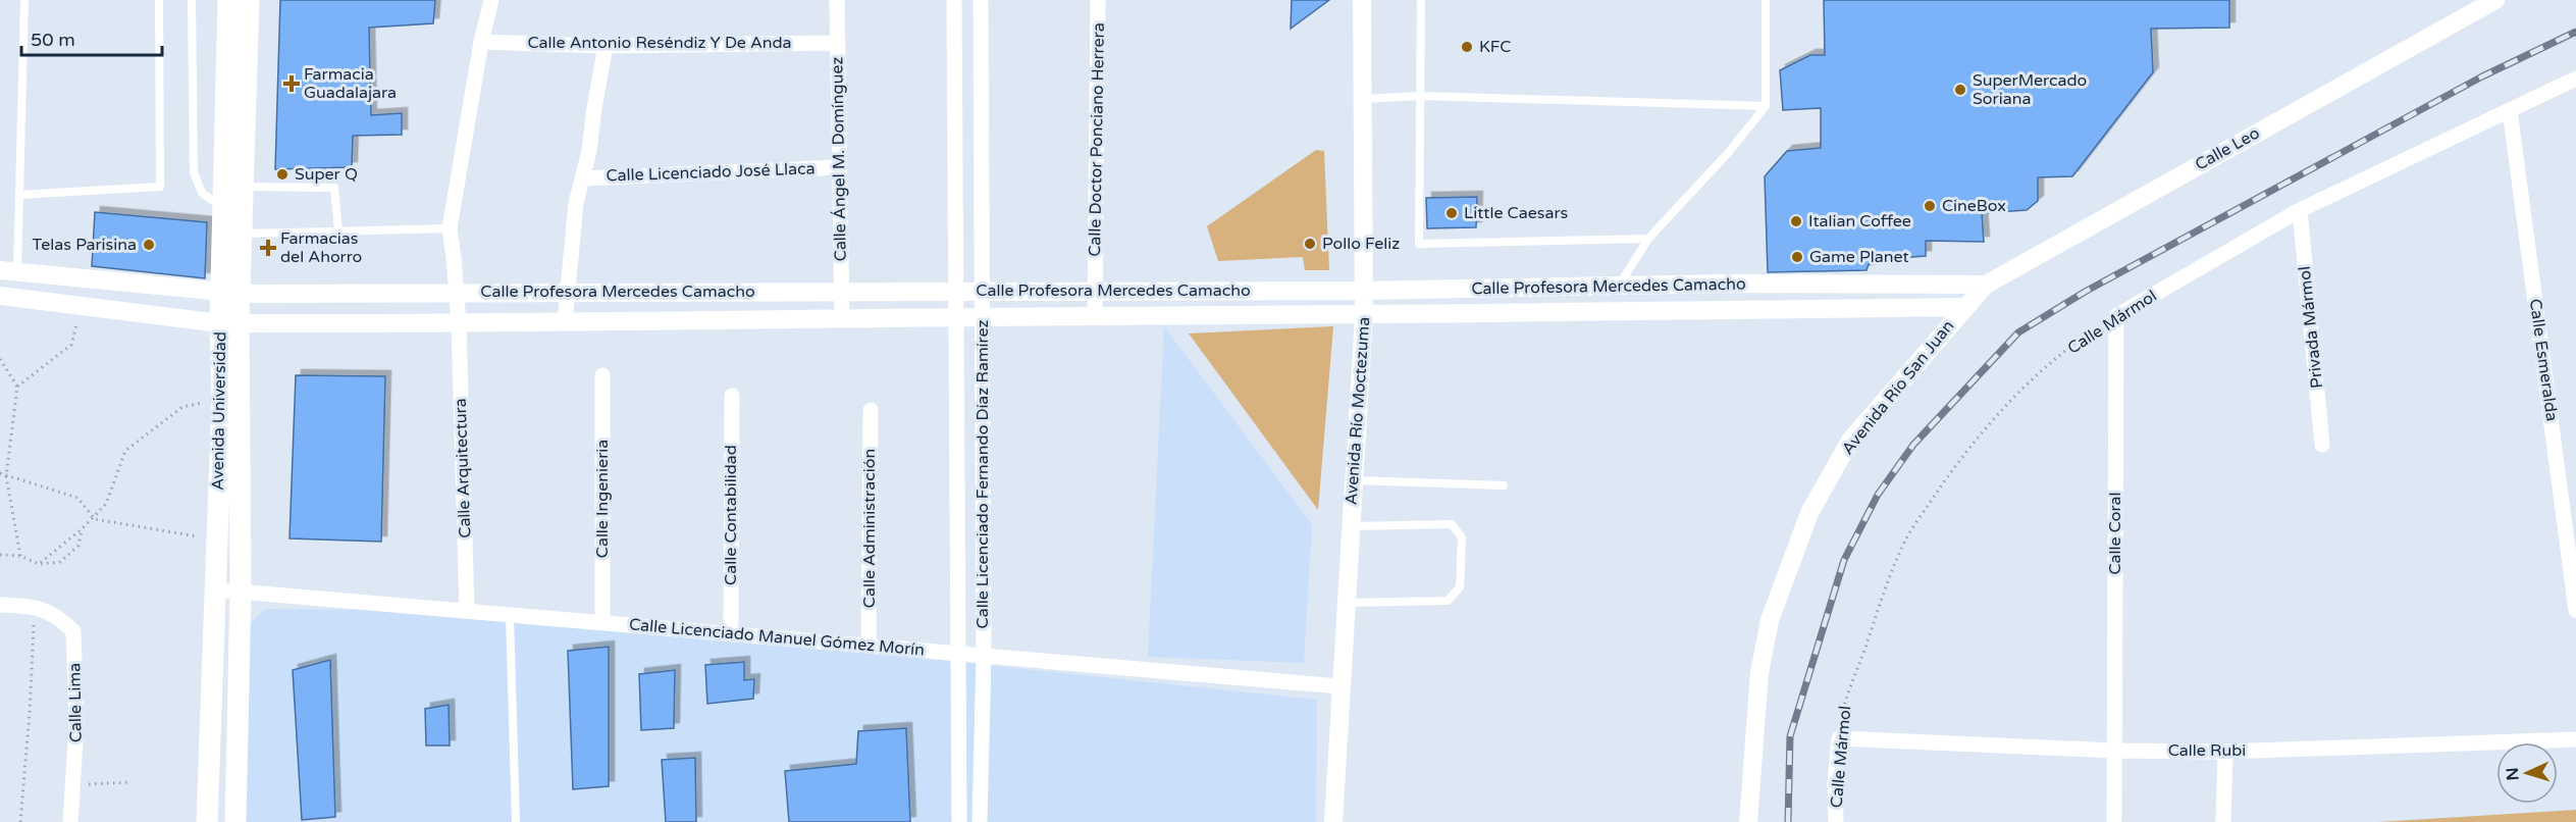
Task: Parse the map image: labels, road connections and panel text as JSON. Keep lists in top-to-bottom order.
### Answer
{
  "streets": {
    "main road": ["Avenida Universidad"],
    "street": [
      "Calle Antonio Reséndiz Y De Anda",
      "Calle Doctor Ponciano Herrera",
      "Calle Leo",
      "Calle Ángel M. Domínguez",
      "Calle Licenciado José Llaca",
      "Calle Profesora Mercedes Camacho",
      "Calle Mármol",
      "Privada Mármol",
      "Calle Esmeralda",
      "Avenida Río San Juan",
      "Avenida Río Moctezuma",
      "Calle Arquitectura",
      "Calle Licenciado Fernando Díaz Ramírez",
      "Calle Ingenieria",
      "Calle Contabilidad",
      "Calle Administración",
      "Calle Coral",
      "Calle Licenciado Manuel Gómez Morín",
      "Calle Lima",
      "Calle Rubi"
    ]
  },
  "crossings": [
    ["Calle Antonio Reséndiz Y De Anda", "Calle Ángel M. Domínguez"],
    ["Calle Antonio Reséndiz Y De Anda", "Calle Arquitectura"],
    ["Calle Doctor Ponciano Herrera", "Calle Profesora Mercedes Camacho"],
    ["Calle Leo", "Calle Profesora Mercedes Camacho"],
    ["Calle Leo", "Avenida Río San Juan"],
    ["Calle Ángel M. Domínguez", "Calle Licenciado José Llaca"],
    ["Calle Ángel M. Domínguez", "Calle Profesora Mercedes Camacho"],
    ["Calle Profesora Mercedes Camacho", "Avenida Río San Juan"],
    ["Calle Profesora Mercedes Camacho", "Avenida Universidad"],
    ["Calle Profesora Mercedes Camacho", "Avenida Río Moctezuma"],
    ["Calle Profesora Mercedes Camacho", "Calle Arquitectura"],
    ["Calle Profesora Mercedes Camacho", "Calle Licenciado Fernando Díaz Ramírez"],
    ["Calle Mármol", "Privada Mármol"],
    ["Calle Mármol", "Calle Esmeralda"],
    ["Calle Mármol", "Calle Coral"],
    ["Calle Mármol", "Calle Rubi"],
    ["Avenida Universidad", "Calle Licenciado Manuel Gómez Morín"],
    ["Avenida Río Moctezuma", "Calle Licenciado Manuel Gómez Morín"],
    ["Calle Arquitectura", "Calle Licenciado Manuel Gómez Morín"],
    ["Calle Licenciado Fernando Díaz Ramírez", "Calle Licenciado Manuel Gómez Morín"],
    ["Calle Ingenieria", "Calle Licenciado Manuel Gómez Morín"],
    ["Calle Contabilidad", "Calle Licenciado Manuel Gómez Morín"],
    ["Calle Administración", "Calle Licenciado Manuel Gómez Morín"],
    ["Calle Coral", "Calle Rubi"]
  ],
  "places": {
    "other": [
      "KFC",
      "SuperMercado Soriana",
      "Super Q",
      "CineBox",
      "Little Caesars",
      "Italian Coffee",
      "Pollo Feliz",
      "Telas Parisina",
      "Game Planet"
    ],
    "health": ["Farmacia Guadalajara", "Farmacias del Ahorro"]
  },
  "scale_bar": "50 m",
  "north": "left"
}
